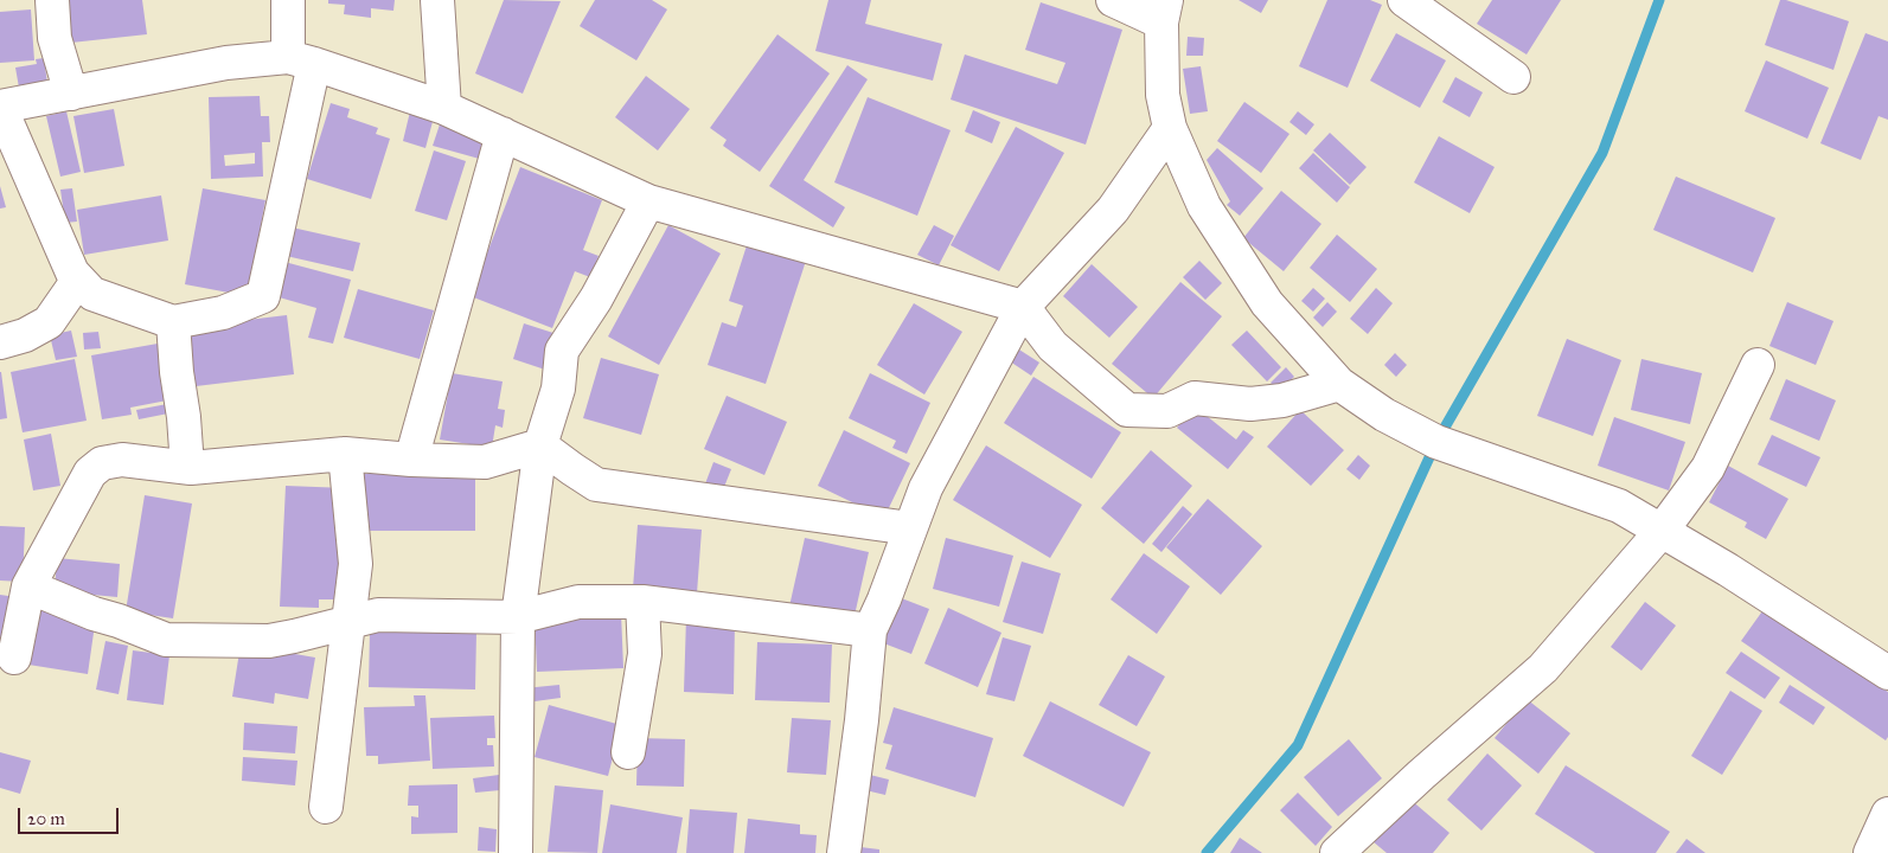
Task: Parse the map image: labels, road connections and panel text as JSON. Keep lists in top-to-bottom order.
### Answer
{
  "scale_bar": "20 m"
}
